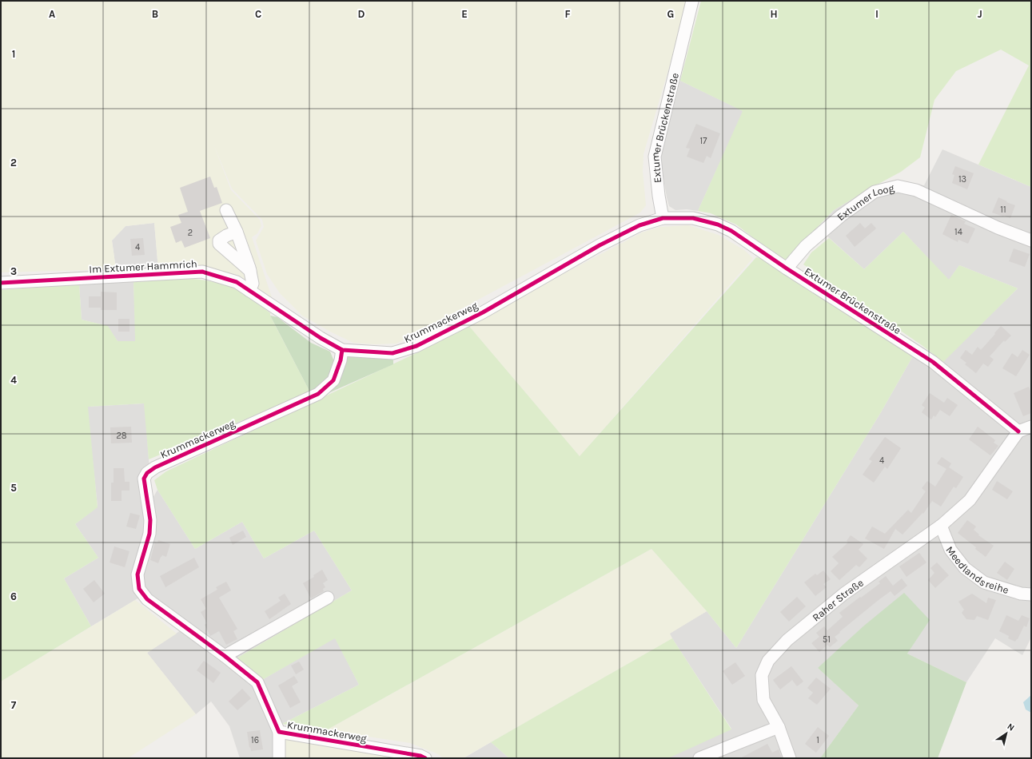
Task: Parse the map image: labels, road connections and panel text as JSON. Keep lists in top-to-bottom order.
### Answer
{
  "streets": {
    "street": [
      "Extumer Brückenstraße",
      "Extumer Loog",
      "Im Extumer Hammrich",
      "Krummackerweg",
      "Meedlandsreihe",
      "Raher Straße"
    ]
  },
  "crossings": [
    ["Extumer Brückenstraße", "Extumer Loog"],
    ["Extumer Brückenstraße", "Krummackerweg"],
    ["Extumer Brückenstraße", "Raher Straße"],
    ["Im Extumer Hammrich", "Krummackerweg"],
    ["Meedlandsreihe", "Raher Straße"]
  ],
  "house_numbers": [
    "17",
    "13",
    "11",
    "14",
    "2",
    "4",
    "28",
    "4",
    "51",
    "16",
    "1"
  ],
  "north": "top right",
  "grid": {
    "columns": [
      "A",
      "B",
      "C",
      "D",
      "E",
      "F",
      "G",
      "H",
      "I",
      "J"
    ],
    "rows": [
      "1",
      "2",
      "3",
      "4",
      "5",
      "6",
      "7"
    ]
  }
}
